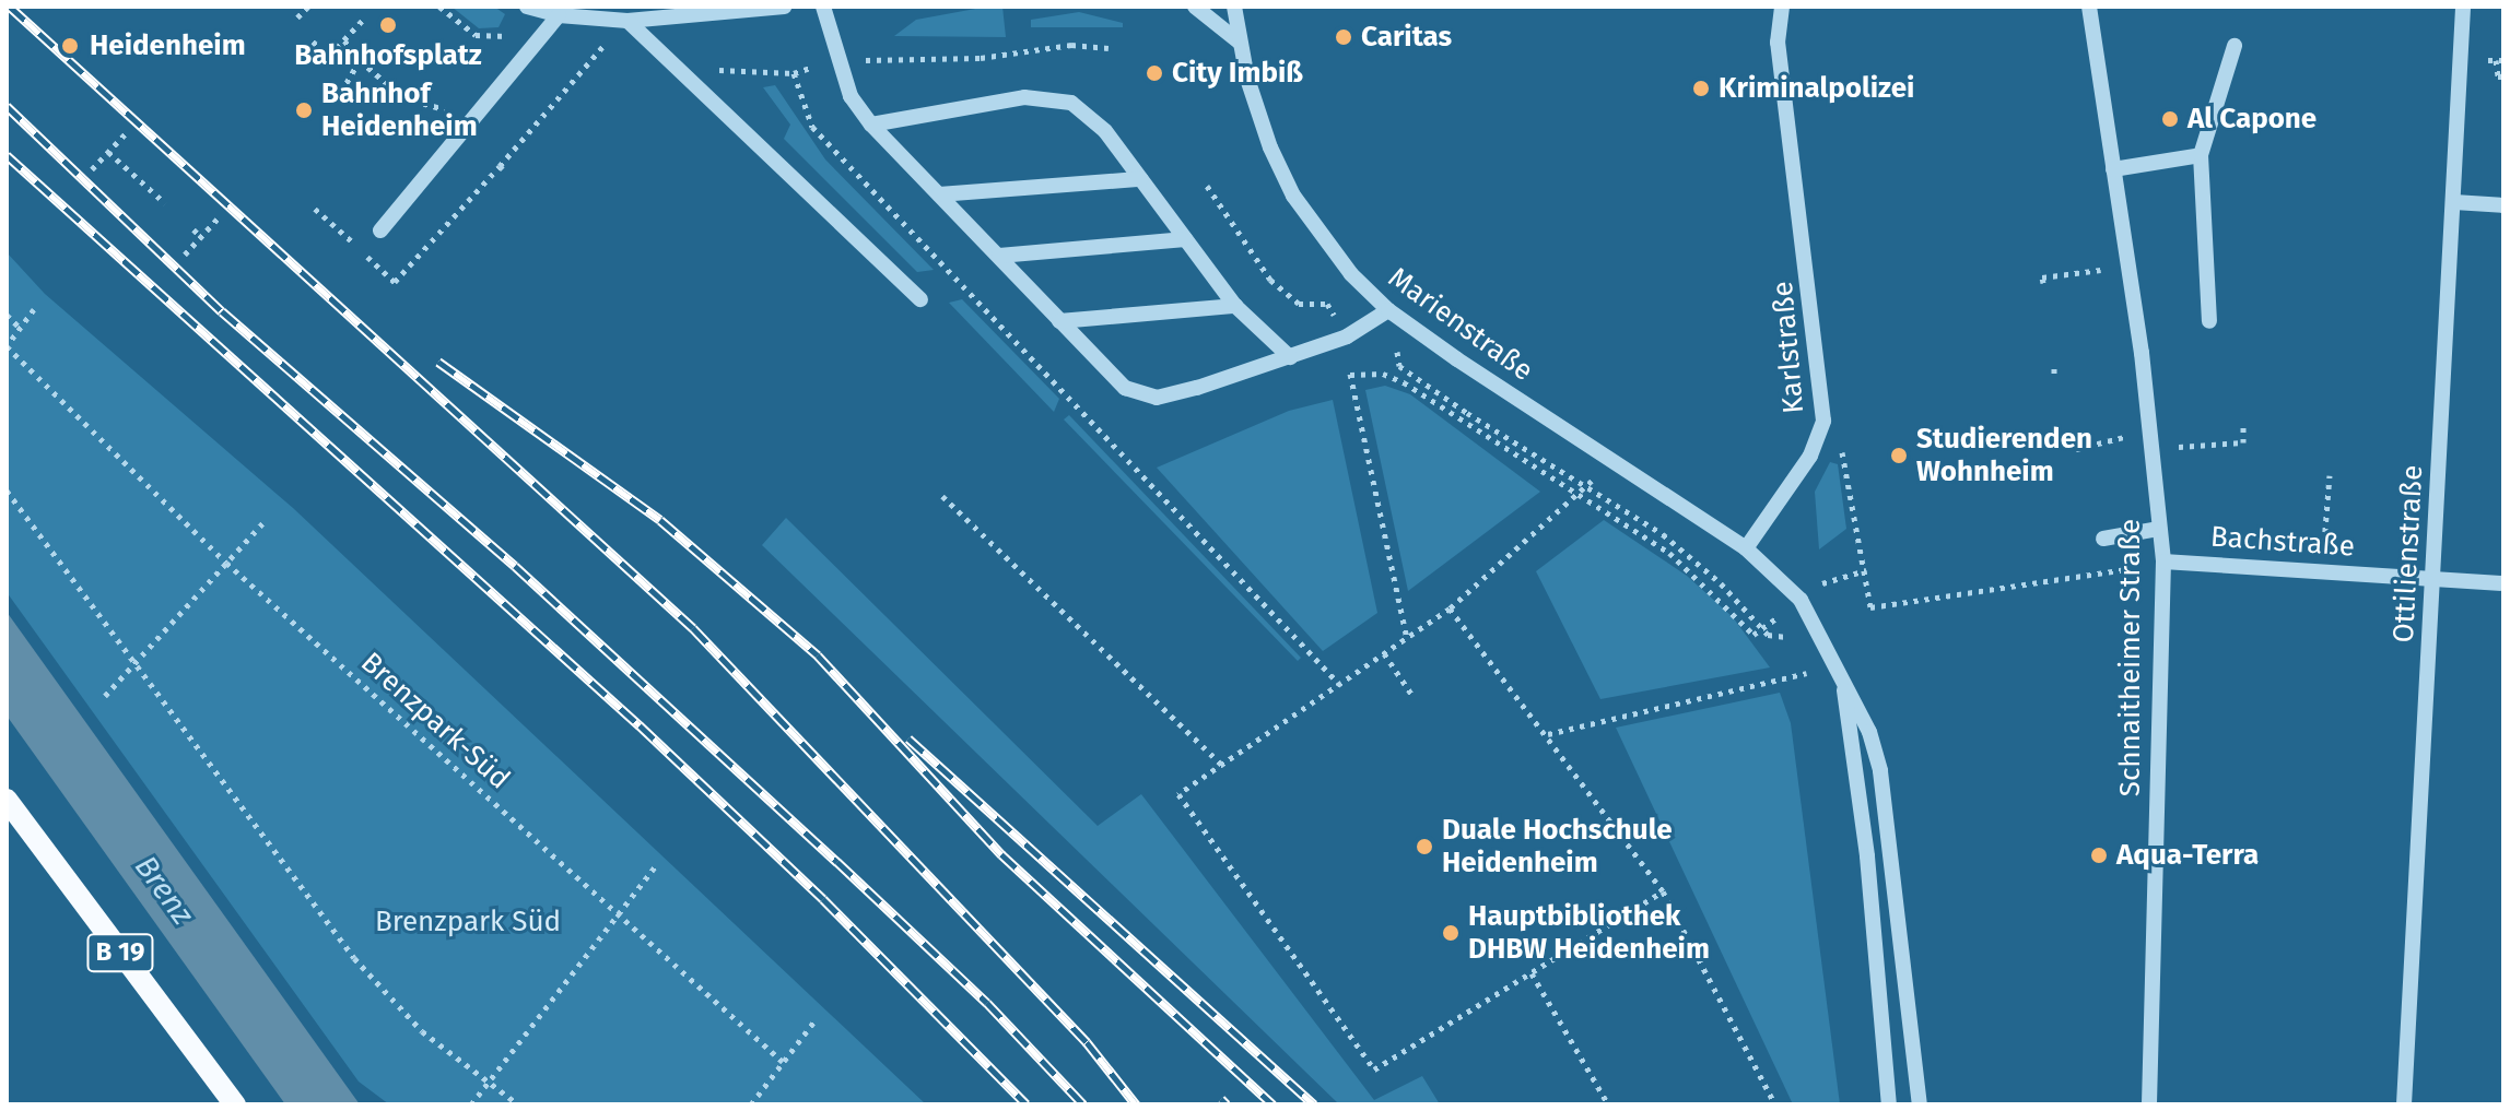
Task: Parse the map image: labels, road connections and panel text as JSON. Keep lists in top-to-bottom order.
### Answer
{
  "streets": {
    "main road": ["B 19"],
    "street": [
      "Marienstraße",
      "Karlstraße",
      "Bachstraße",
      "Ottilienstraße",
      "Schnaitheimer Straße"
    ],
    "path": ["Brenzpark-Süd"]
  },
  "crossings": [
    ["Marienstraße", "Karlstraße"],
    ["Bachstraße", "Ottilienstraße"],
    ["Bachstraße", "Schnaitheimer Straße"]
  ],
  "water": ["Brenz"],
  "parks": ["Brenzpark Süd"],
  "places": [
    "Bahnhofsplatz",
    "Caritas",
    "Heidenheim",
    "City Imbiß",
    "Kriminalpolizei",
    "Bahnhof Heidenheim",
    "Al Capone",
    "Studierenden Wohnheim",
    "Duale Hochschule Heidenheim",
    "Aqua-Terra",
    "Hauptbibliothek DHBW Heidenheim"
  ]
}
